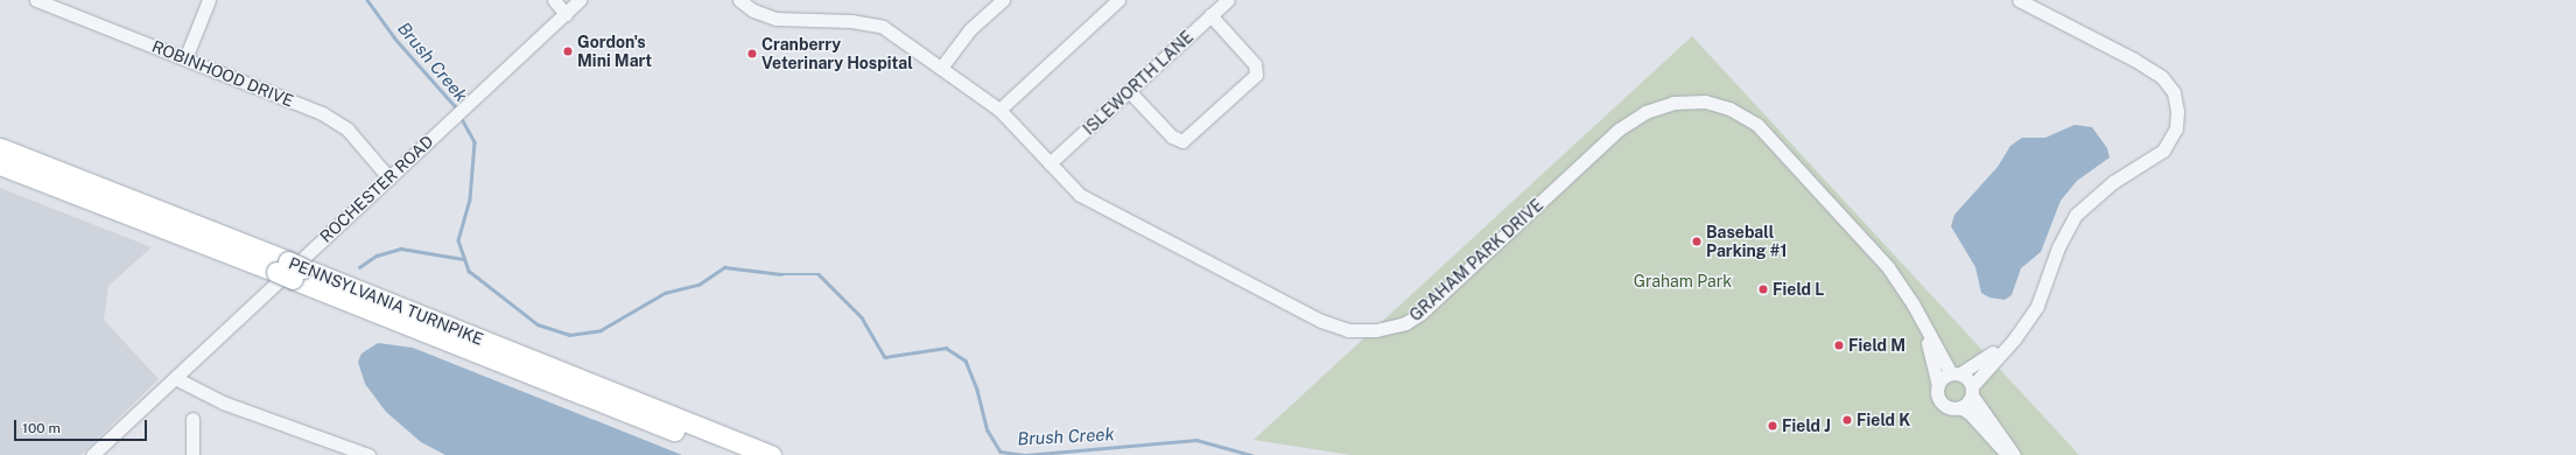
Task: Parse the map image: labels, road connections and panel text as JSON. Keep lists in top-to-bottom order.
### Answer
{
  "streets": {
    "highway": ["PENNSYLVANIA TURNPIKE"],
    "street": [
      "ROBINHOOD DRIVE",
      "ISLEWORTH LANE",
      "ROCHESTER ROAD",
      "GRAHAM PARK DRIVE"
    ]
  },
  "crossings": [
    ["ROBINHOOD DRIVE", "ROCHESTER ROAD"],
    ["ISLEWORTH LANE", "GRAHAM PARK DRIVE"]
  ],
  "water": ["Brush Creek"],
  "parks": ["Graham Park"],
  "places": [
    "Gordon's Mini Mart",
    "Cranberry Veterinary Hospital",
    "Baseball Parking #1",
    "Field L",
    "Field M",
    "Field K",
    "Field J"
  ],
  "scale_bar": "100 m"
}
